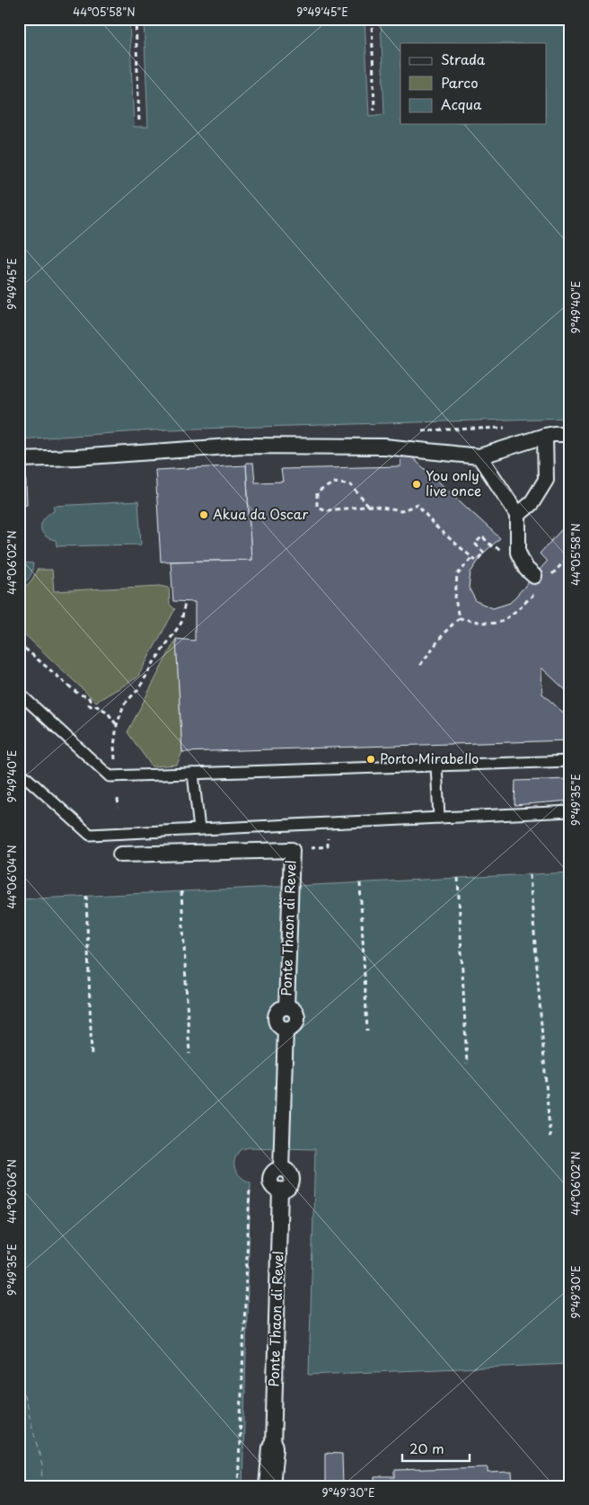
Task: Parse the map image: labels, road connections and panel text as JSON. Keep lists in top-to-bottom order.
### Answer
{
  "streets": {
    "street": ["Ponte Thaon di Revel"]
  },
  "places": ["You only live once", "Akua da Oscar", "Porto Mirabello"],
  "legend": ["Strada", "Parco", "Acqua"],
  "scale_bar": "20 m",
  "coordinates": [
    "44°05'58\"N",
    "9°49'45\"E",
    "9°49'40\"E",
    "44°06'02\"N",
    "9°49'35\"E",
    "44°06'04\"N",
    "44°06'06\"N",
    "9°49'30\"E"
  ]
}
